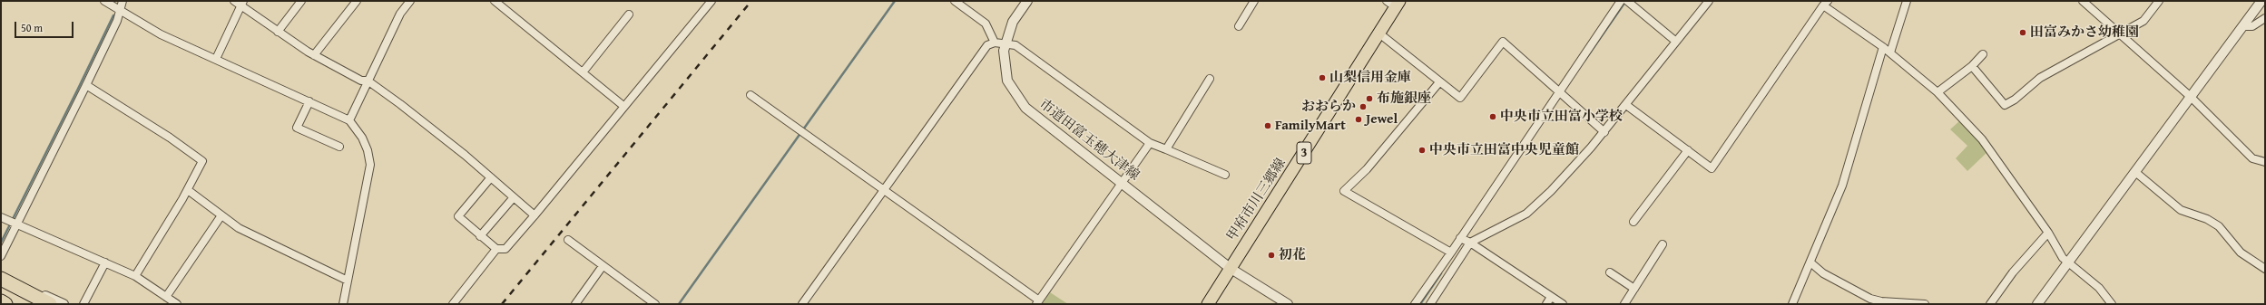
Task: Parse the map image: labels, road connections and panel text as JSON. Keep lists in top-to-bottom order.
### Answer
{
  "streets": {
    "main road": ["3", "甲府市川三郷線"],
    "street": ["市道田富玉穂大津線"]
  },
  "crossings": [
    ["市道田富玉穂大津線", "甲府市川三郷線"]
  ],
  "places": [
    "田富みかさ幼稚園",
    "山梨信用金庫",
    "布施銀座",
    "おおらか",
    "中央市立田富小学校",
    "Jewel",
    "FamilyMart",
    "中央市立田富中央児童館",
    "初花"
  ],
  "scale_bar": "50 m"
}
